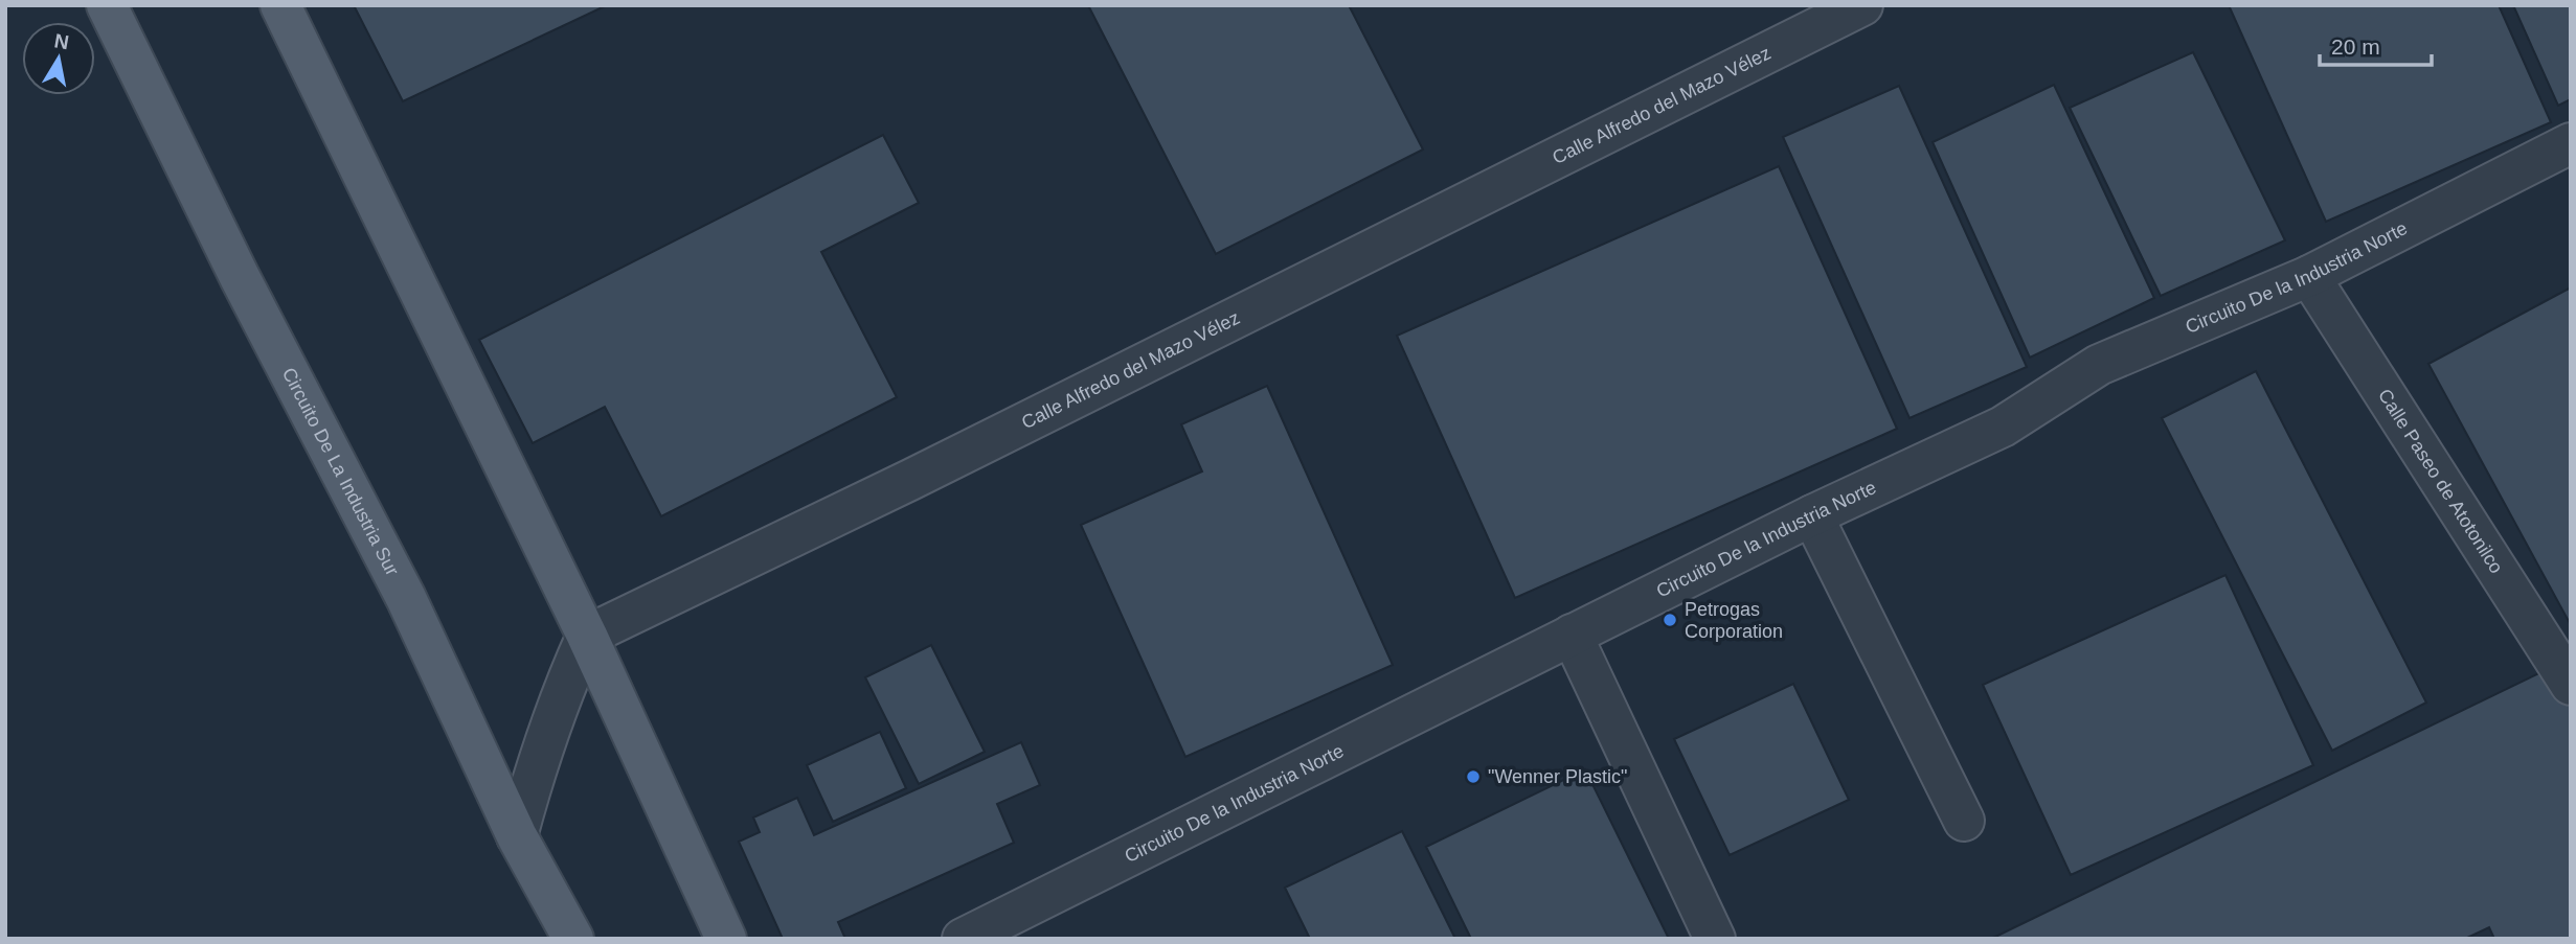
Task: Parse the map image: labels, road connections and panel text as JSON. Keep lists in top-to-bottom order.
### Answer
{
  "streets": {
    "main road": ["Circuito De La Industria Sur"],
    "street": ["Calle Alfredo del Mazo Vélez", "Circuito De la Industria Norte", "Calle Paseo de Atotonilco"]
  },
  "crossings": [
    ["Circuito De la Industria Norte", "Calle Paseo de Atotonilco"]
  ],
  "places": ["Petrogas Corporation", "\"Wenner Plastic\""],
  "scale_bar": "20 m",
  "north": "top"
}
